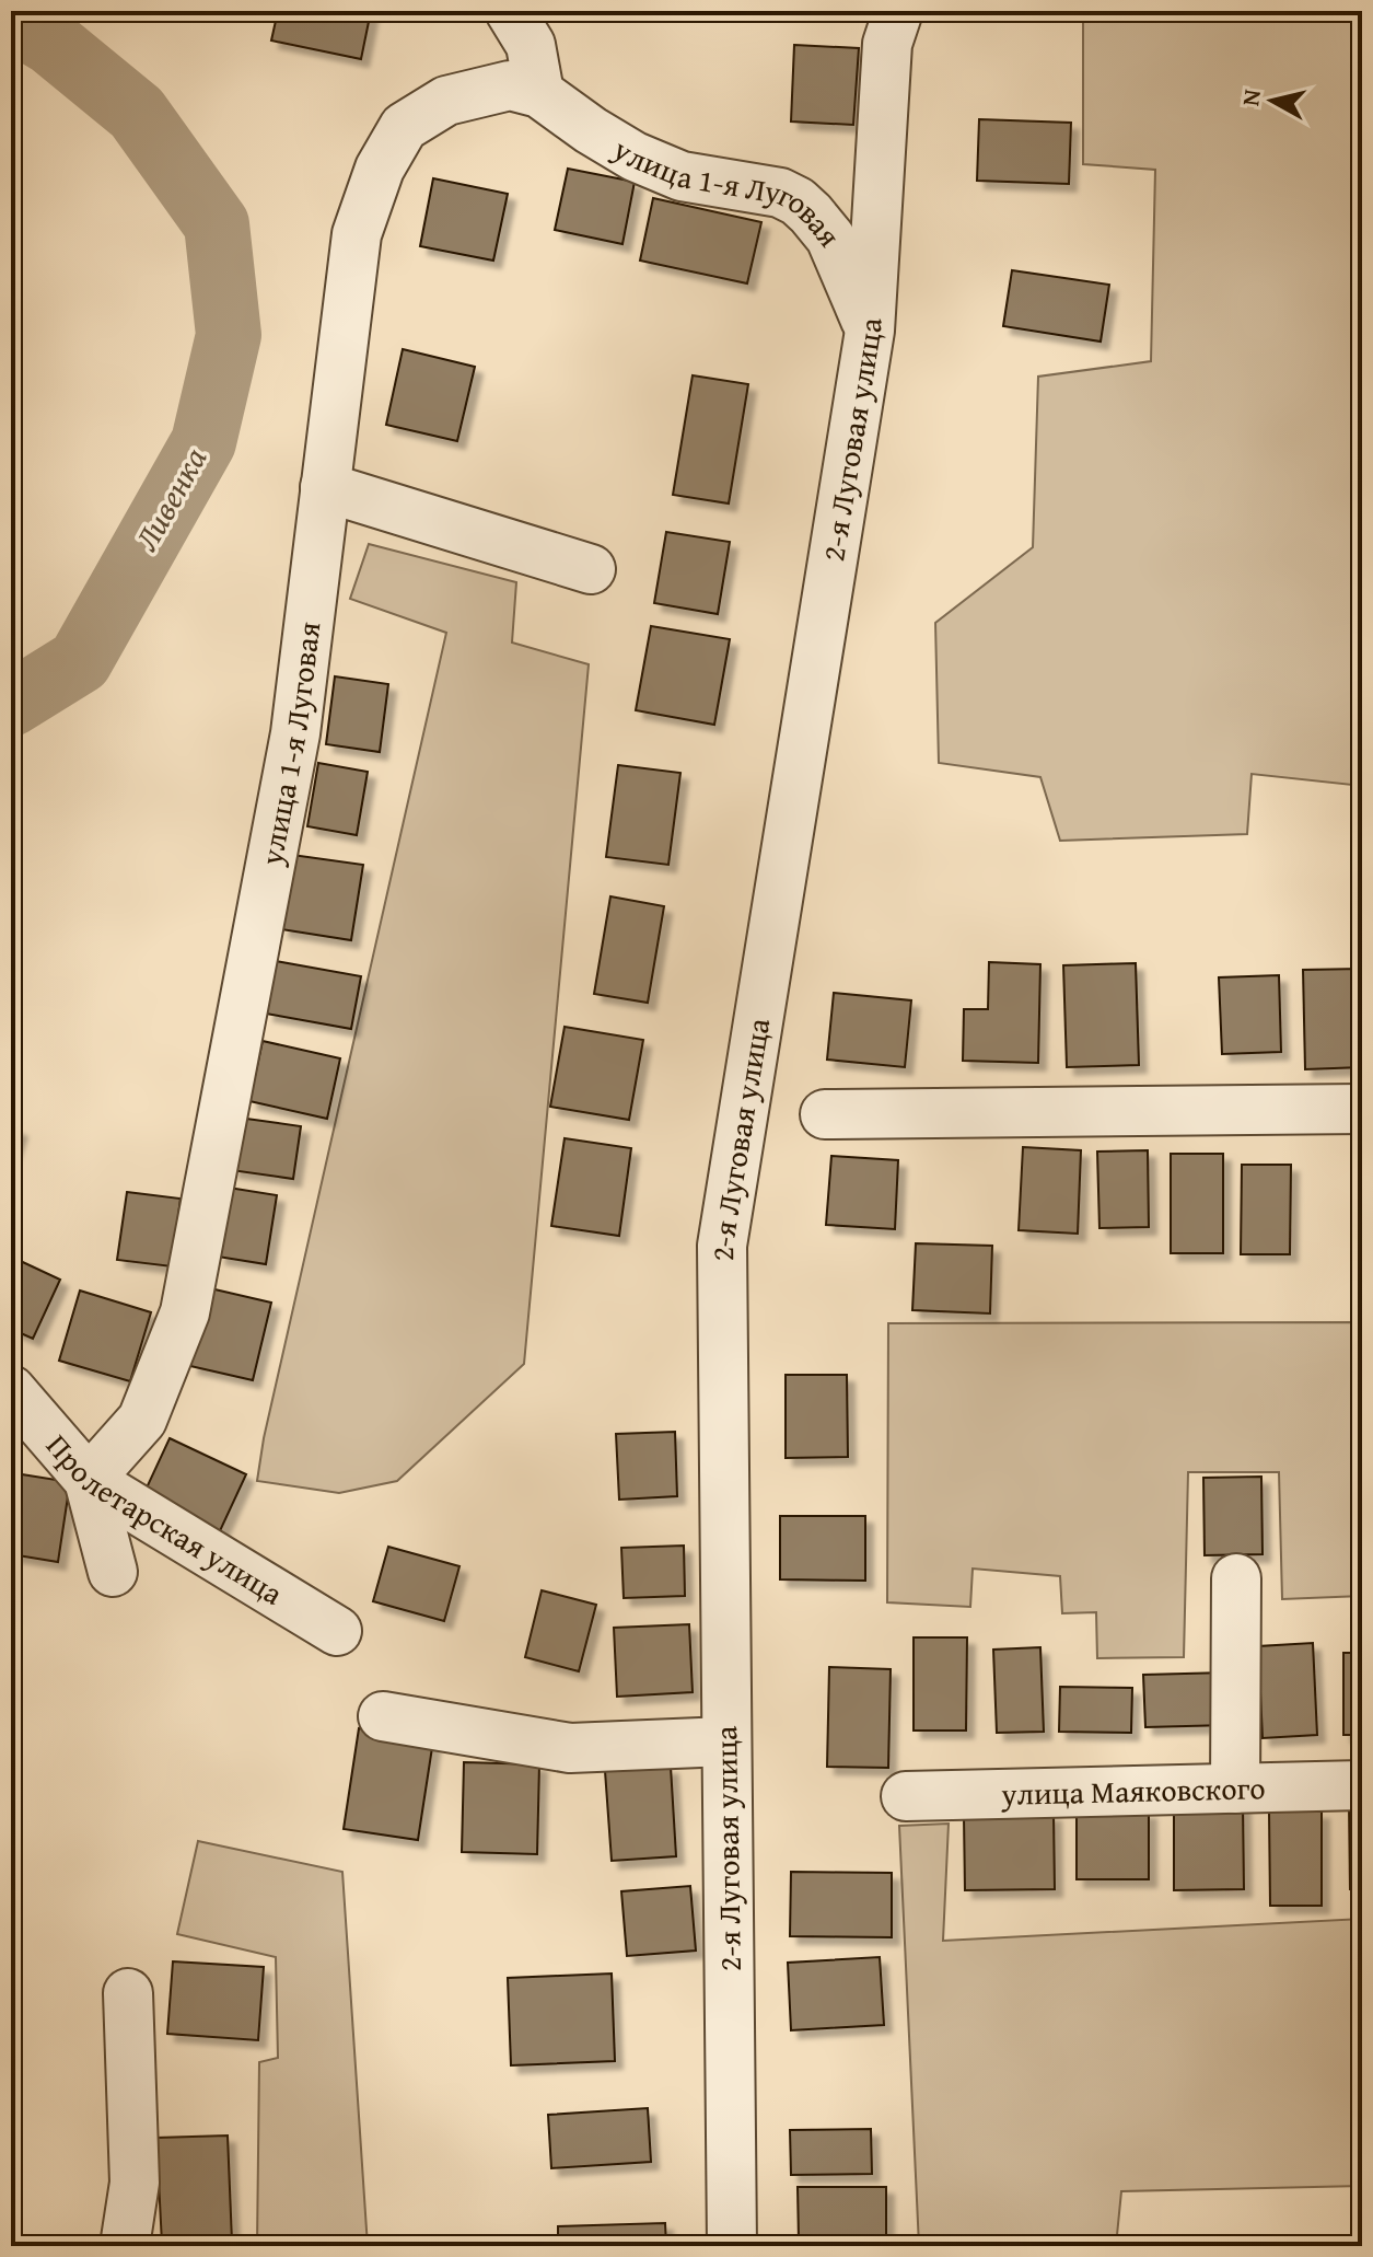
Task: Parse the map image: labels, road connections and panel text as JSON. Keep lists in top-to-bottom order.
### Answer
{
  "streets": {
    "street": [
      "улица 1-я Луговая",
      "2-я Луговая улица",
      "Пролетарская улица",
      "улица Маяковского"
    ]
  },
  "crossings": [
    ["улица 1-я Луговая", "2-я Луговая улица"],
    ["улица 1-я Луговая", "Пролетарская улица"]
  ],
  "water": ["Ливенка"],
  "north": "left"
}
